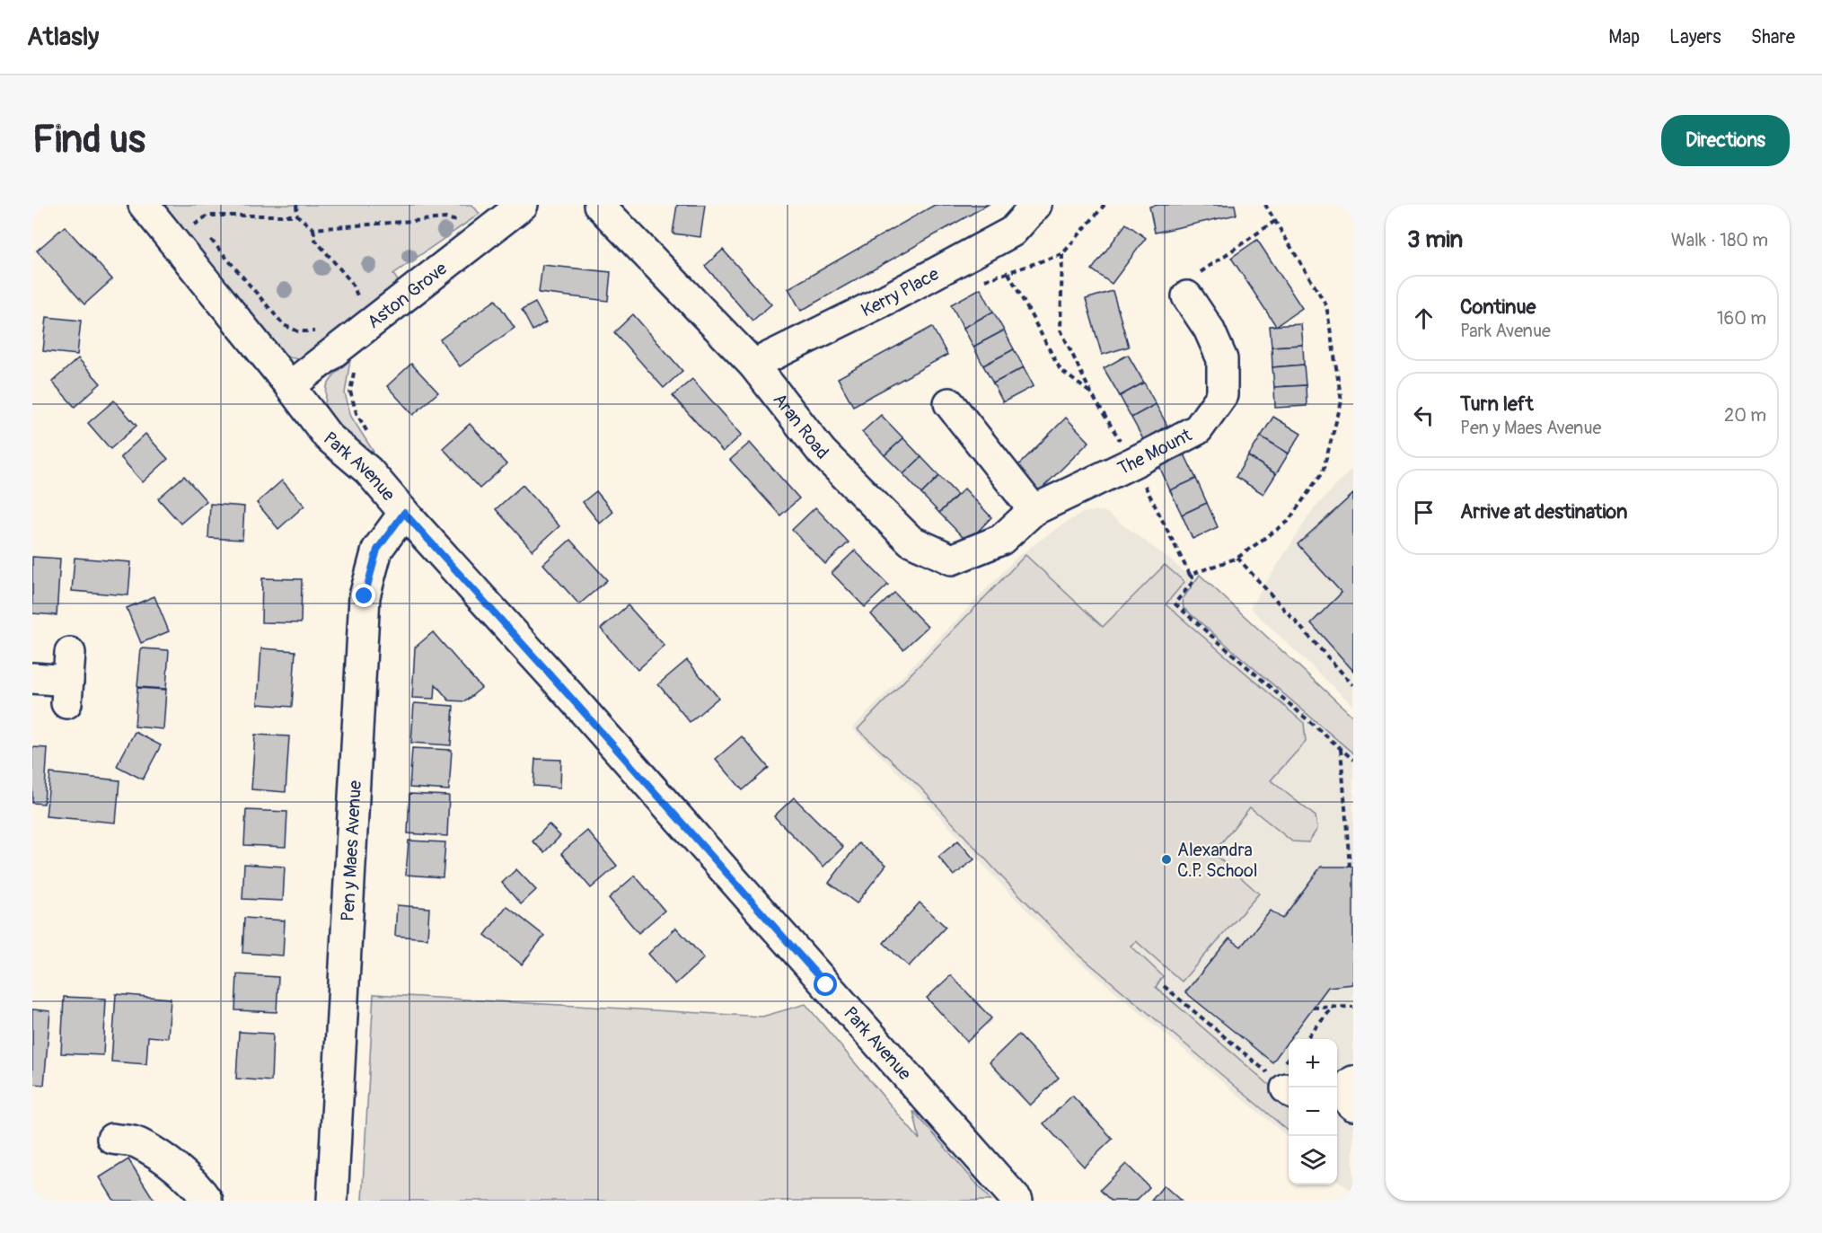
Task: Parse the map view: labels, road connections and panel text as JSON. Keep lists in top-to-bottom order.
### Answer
{
  "streets": {
    "street": [
      "Kerry Place",
      "Aston Grove",
      "Aran Road",
      "The Mount",
      "Park Avenue",
      "Pen y Maes Avenue"
    ]
  },
  "crossings": [
    ["Kerry Place", "Aran Road"],
    ["Aston Grove", "Park Avenue"],
    ["Aran Road", "The Mount"],
    ["Park Avenue", "Pen y Maes Avenue"]
  ],
  "places": ["Alexandra C.P. School"],
  "page": {
    "header": "Atlasly",
    "nav": ["Map", "Layers", "Share"],
    "buttons": "Directions",
    "title": "Find us",
    "heading": ["3 min", "Walk · 180 m"],
    "list": [
      ["Continue", "Park Avenue", "160 m"],
      ["Turn left", "Pen y Maes Avenue", "20 m"],
      "Arrive at destination"
    ],
    "map_buttons": ["+", "−"]
  }
}
